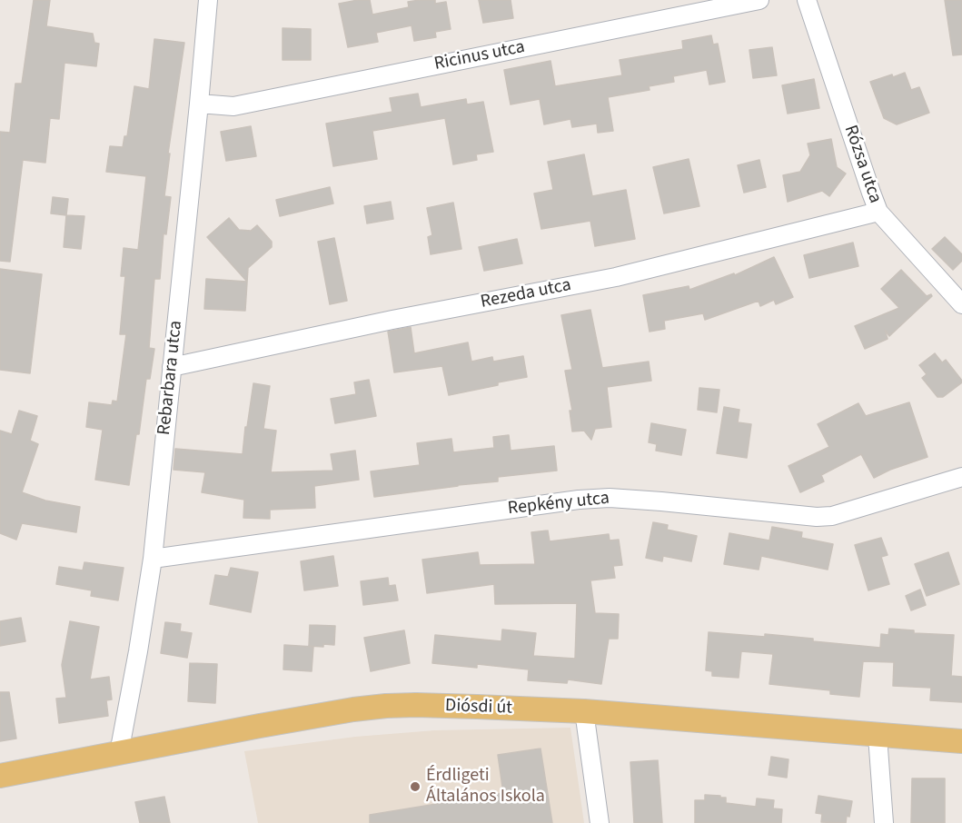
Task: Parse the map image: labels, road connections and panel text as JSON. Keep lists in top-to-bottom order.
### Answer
{
  "streets": {
    "main road": ["Diósdi út"],
    "street": [
      "Ricinus utca",
      "Rózsa utca",
      "Rezeda utca",
      "Rebarbara utca",
      "Repkény utca"
    ]
  },
  "crossings": [
    ["Ricinus utca", "Rebarbara utca"],
    ["Rózsa utca", "Rezeda utca"],
    ["Rezeda utca", "Rebarbara utca"],
    ["Rebarbara utca", "Repkény utca"],
    ["Rebarbara utca", "Diósdi út"]
  ],
  "places": ["Érdligeti Általános Iskola"]
}
